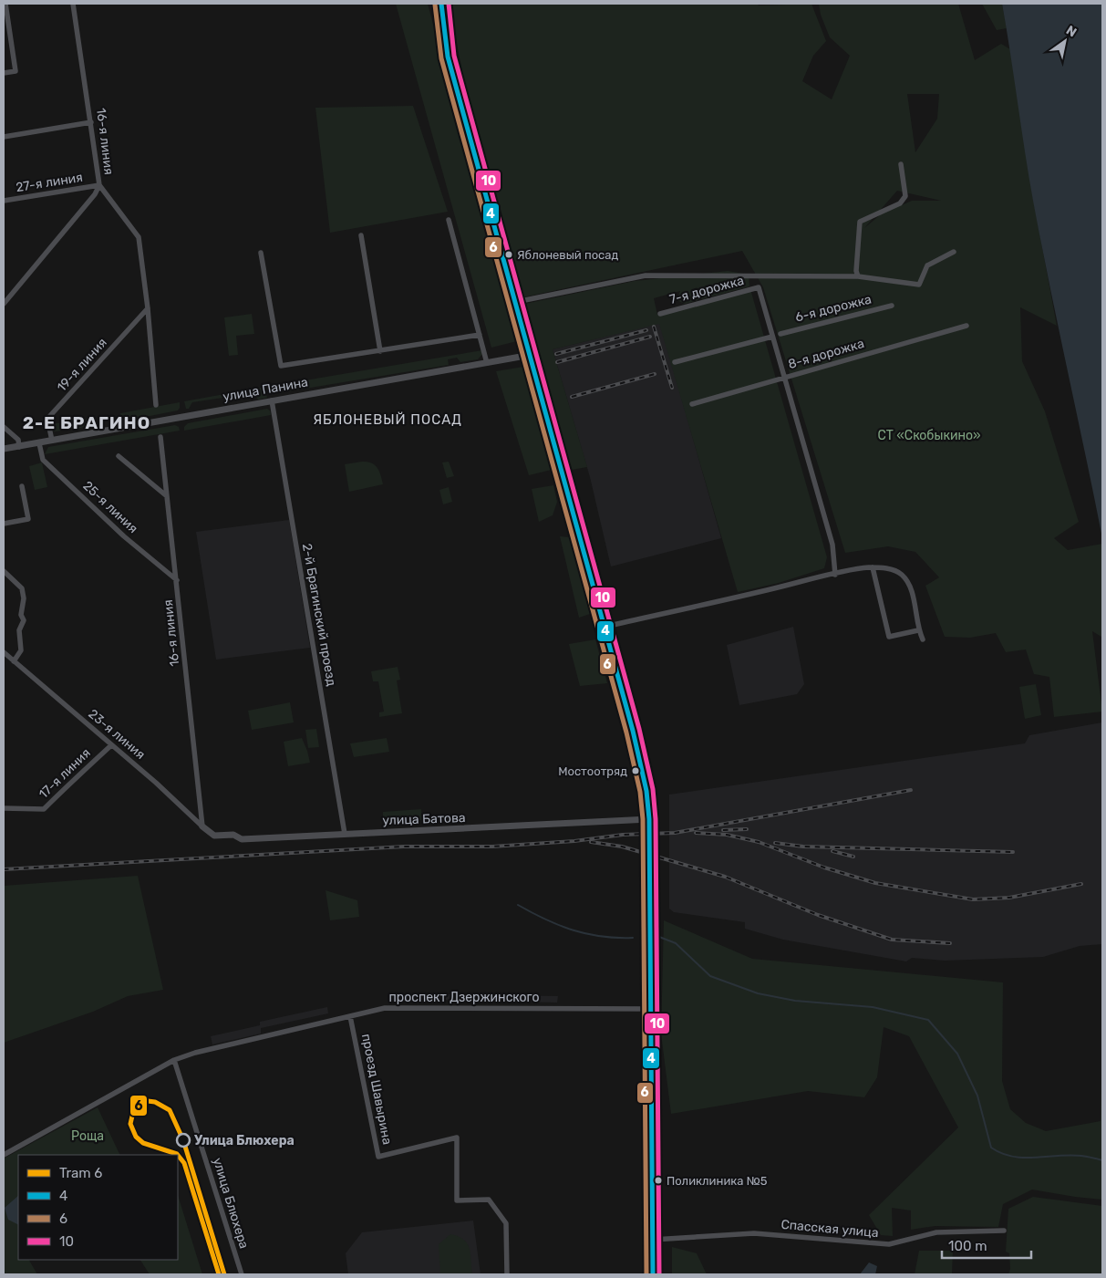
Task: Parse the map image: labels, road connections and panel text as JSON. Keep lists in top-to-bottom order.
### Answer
{
  "streets": {
    "street": [
      "16-я линия",
      "27-я линия",
      "7-я дорожка",
      "6-я дорожка",
      "8-я дорожка",
      "19-я линия",
      "улица Панина",
      "25-я линия",
      "2-й Брагинский проезд",
      "23-я линия",
      "17-я линия",
      "улица Батова",
      "проспект Дзержинского",
      "проезд Шавырина",
      "улица Блюхера",
      "Спасская улица"
    ]
  },
  "crossings": [
    ["16-я линия", "27-я линия"],
    ["16-я линия", "19-я линия"],
    ["16-я линия", "25-я линия"],
    ["16-я линия", "23-я линия"],
    ["16-я линия", "улица Батова"],
    ["19-я линия", "улица Панина"],
    ["улица Панина", "25-я линия"],
    ["улица Панина", "2-й Брагинский проезд"],
    ["2-й Брагинский проезд", "улица Батова"],
    ["23-я линия", "17-я линия"],
    ["23-я линия", "улица Батова"],
    ["проспект Дзержинского", "проезд Шавырина"],
    ["проспект Дзержинского", "улица Блюхера"]
  ],
  "districts": ["ЯБЛОНЕВЫЙ ПОСАД", "2-Е БРАГИНО"],
  "parks": ["СТ «Скобыкино»", "Роща"],
  "places": [
    "Яблоневый посад",
    "Мостоотряд",
    "Улица Блюхера",
    "Поликлиника №5"
  ],
  "lines": [
    "transit line 4",
    "transit line 10",
    "transit line 6",
    "tram line 6"
  ],
  "legend": [
    "Tram 6",
    "4",
    "6",
    "10"
  ],
  "scale_bar": "100 m",
  "north": "top right"
}
